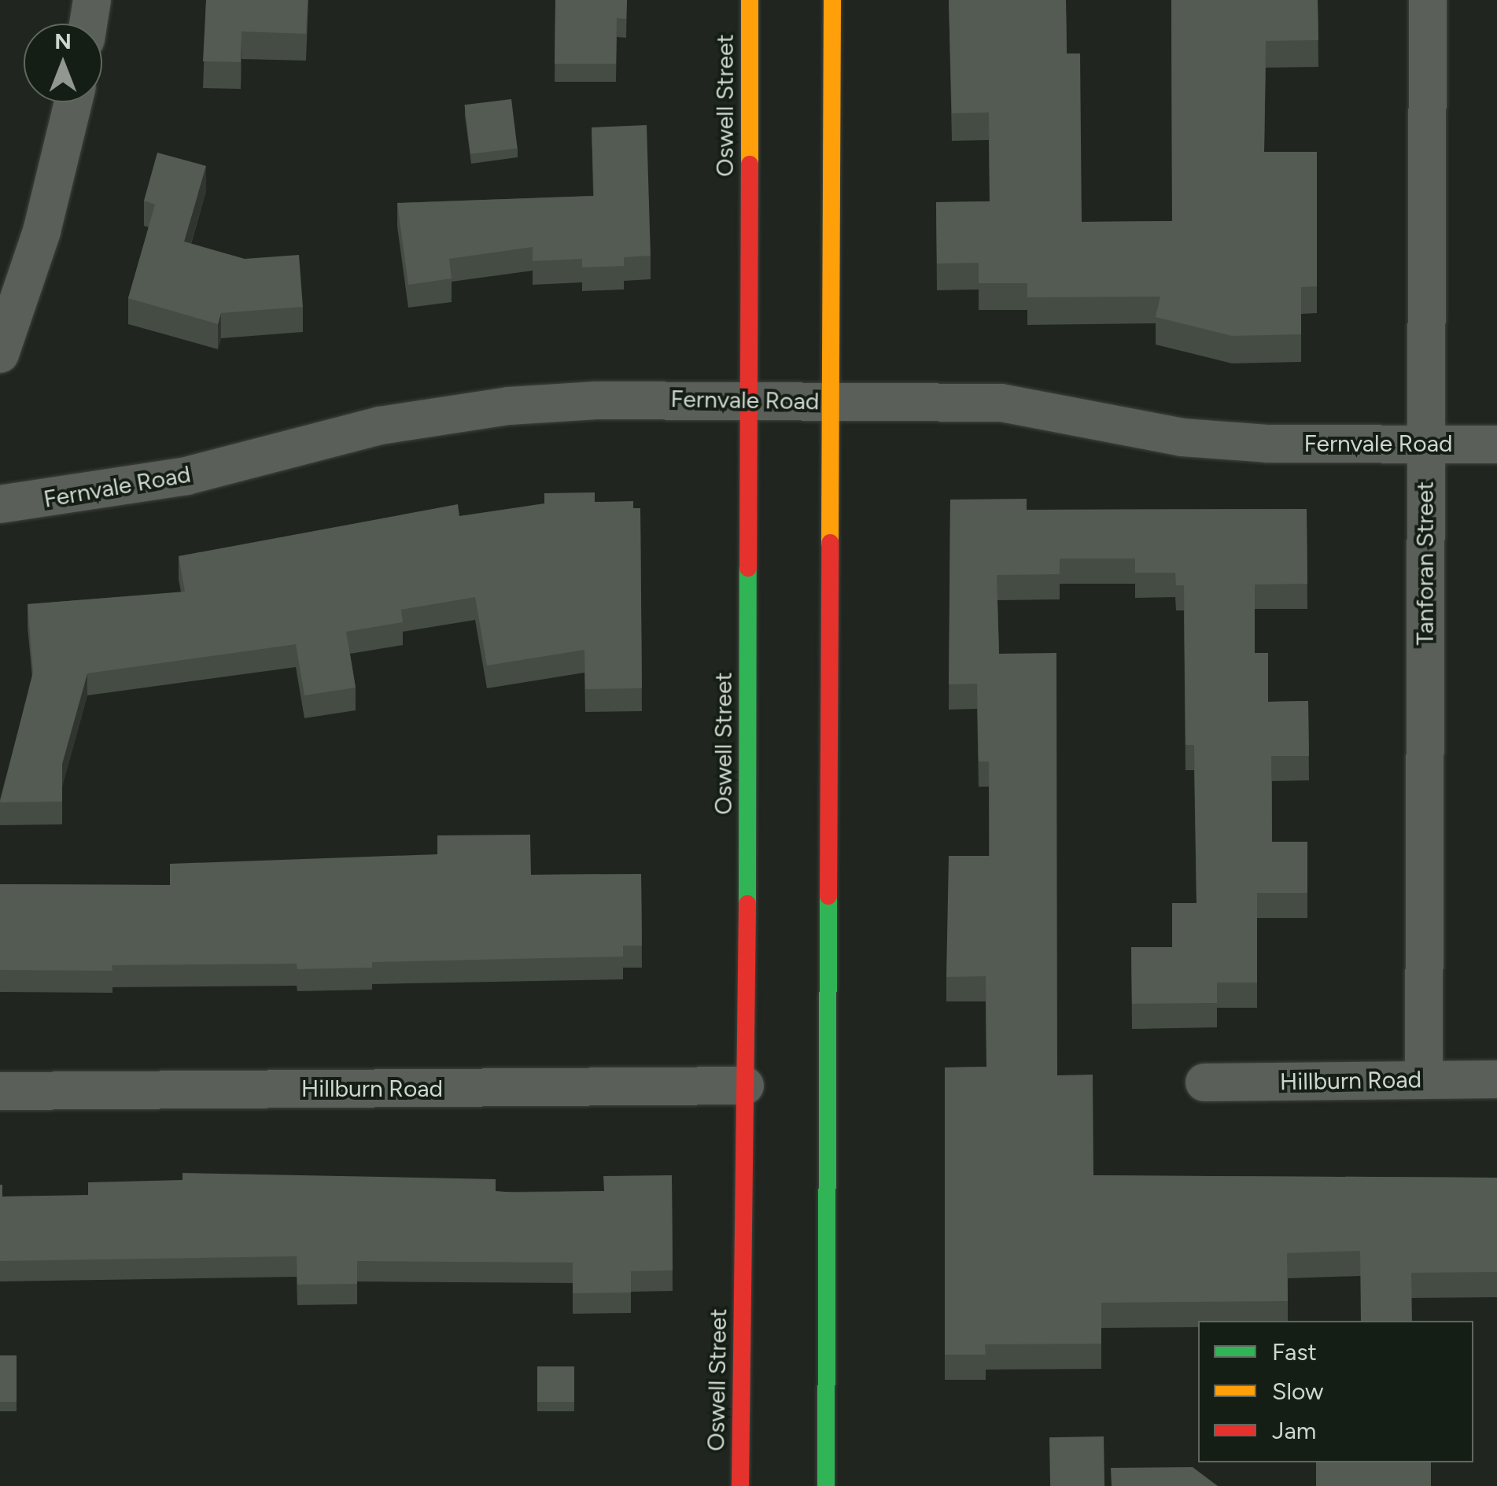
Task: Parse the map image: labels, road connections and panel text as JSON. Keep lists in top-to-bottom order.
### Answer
{
  "streets": {
    "main road": ["Oswell Street"],
    "street": ["Fernvale Road", "Tanforan Street", "Hillburn Road"]
  },
  "crossings": [
    ["Oswell Street", "Fernvale Road"],
    ["Oswell Street", "Hillburn Road"],
    ["Fernvale Road", "Tanforan Street"],
    ["Tanforan Street", "Hillburn Road"]
  ],
  "legend": ["Fast", "Slow", "Jam"],
  "north": "top"
}
